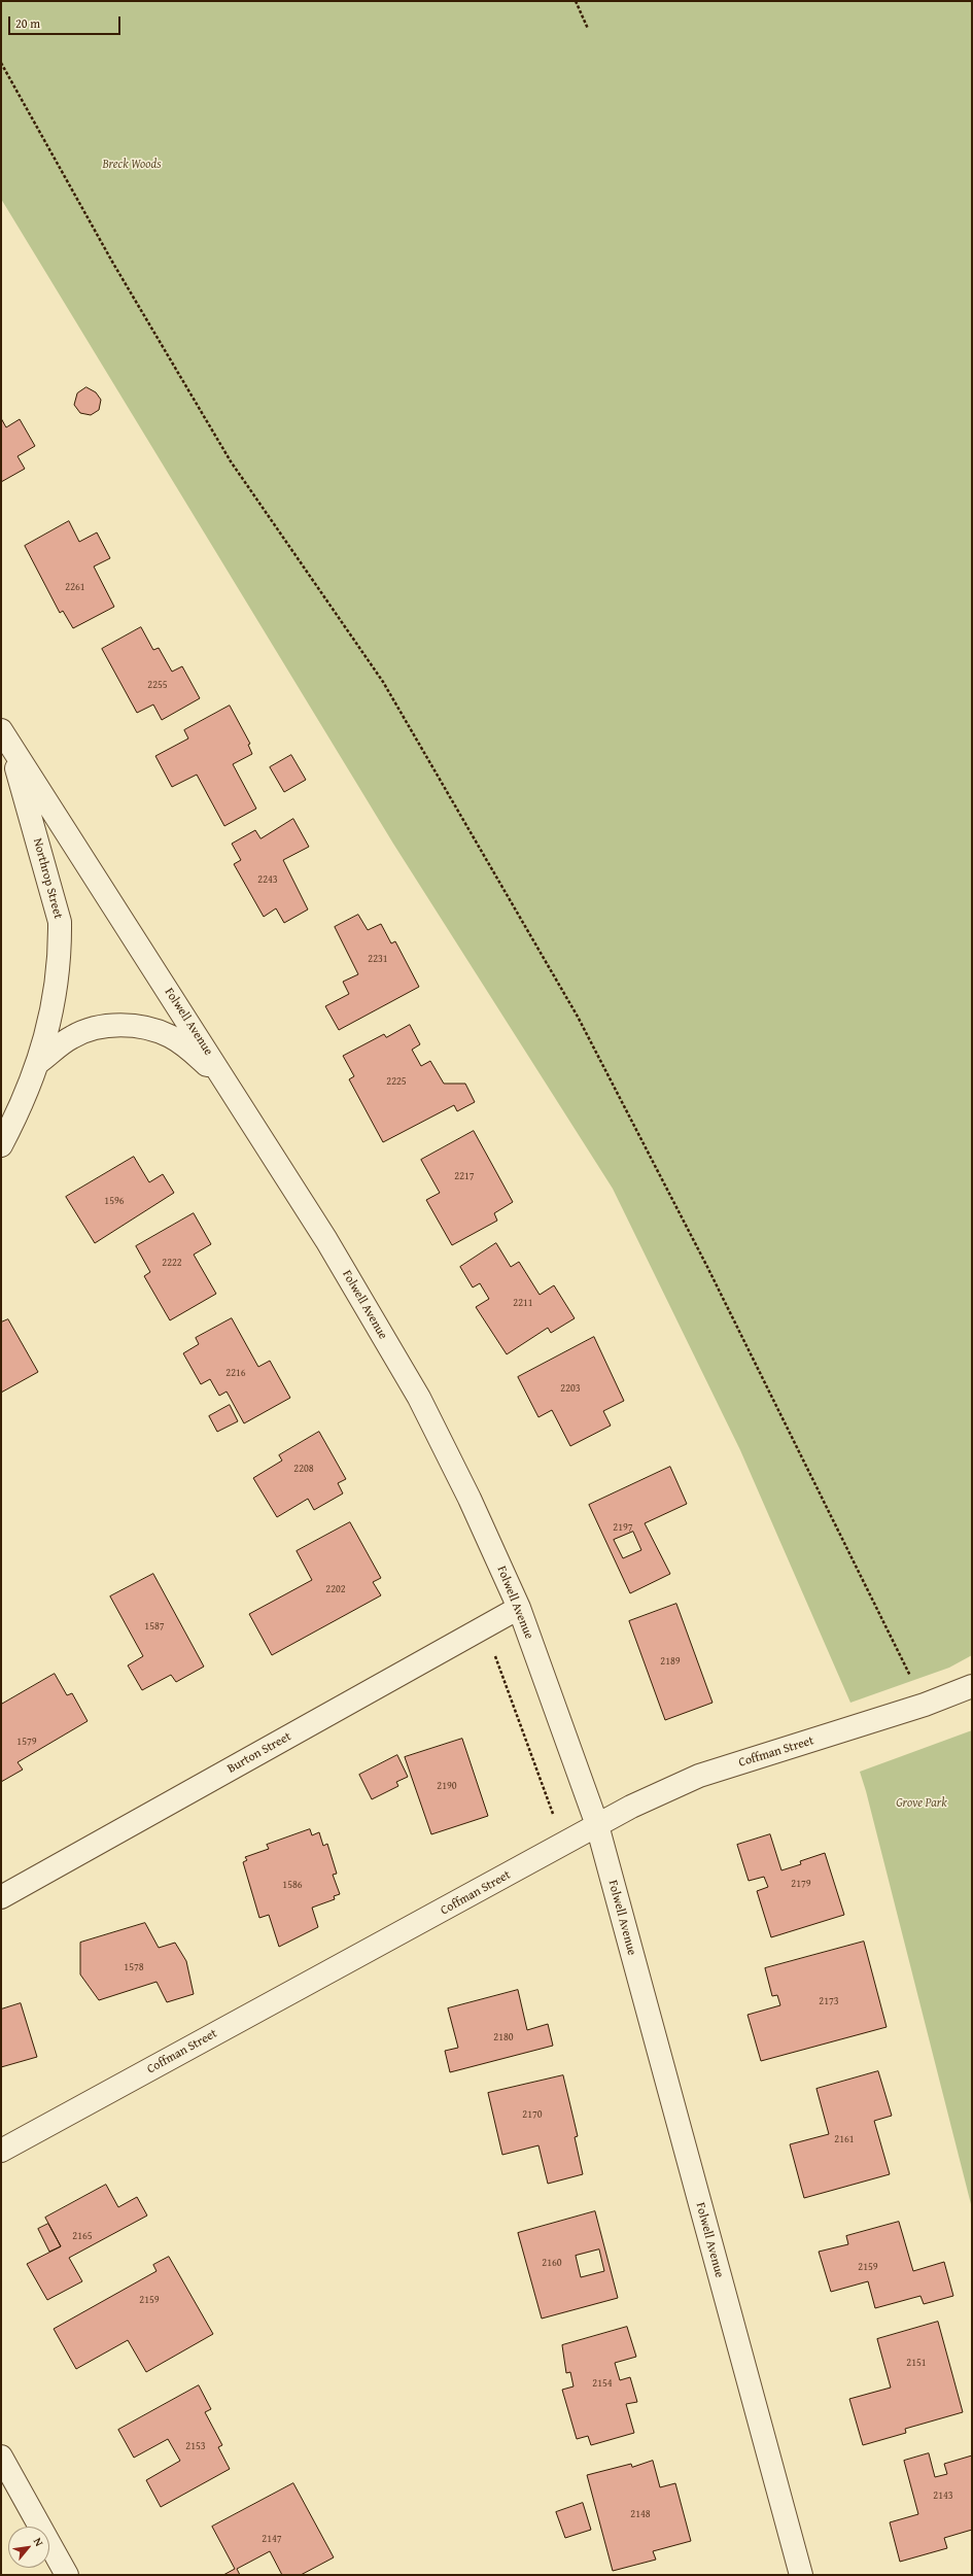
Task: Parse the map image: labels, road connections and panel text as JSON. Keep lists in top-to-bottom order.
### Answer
{
  "streets": {
    "street": [
      "Northrop Street",
      "Folwell Avenue",
      "Coffman Street",
      "Burton Street"
    ]
  },
  "crossings": [
    ["Northrop Street", "Folwell Avenue"],
    ["Folwell Avenue", "Coffman Street"],
    ["Folwell Avenue", "Burton Street"]
  ],
  "parks": ["Breck Woods", "Grove Park"],
  "house_numbers": [
    "2261",
    "2255",
    "2243",
    "2231",
    "2225",
    "2217",
    "1596",
    "2222",
    "2211",
    "2216",
    "2203",
    "2208",
    "2197",
    "2202",
    "1587",
    "2189",
    "1579",
    "2190",
    "2179",
    "1586",
    "1578",
    "2173",
    "2180",
    "2170",
    "2161",
    "2165",
    "2160",
    "2159",
    "2159",
    "2151",
    "2154",
    "2153",
    "2143",
    "2148",
    "2147"
  ],
  "scale_bar": "20 m",
  "north": "top right"
}
